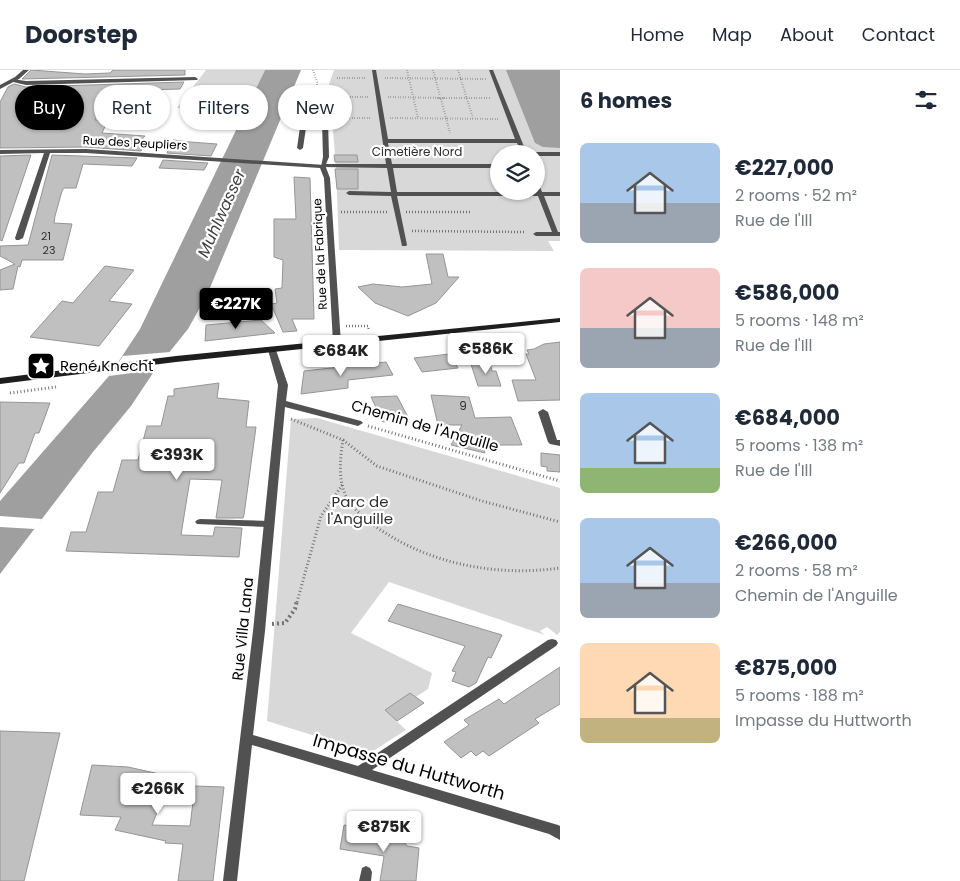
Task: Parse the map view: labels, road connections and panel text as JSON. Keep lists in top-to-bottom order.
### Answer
{
  "streets": {
    "street": [
      "Rue des Peupliers",
      "Rue de la Fabrique",
      "Chemin de l'Anguille",
      "Rue Villa Lana",
      "Impasse du Huttworth"
    ]
  },
  "crossings": [
    ["Rue des Peupliers", "Rue de la Fabrique"],
    ["Chemin de l'Anguille", "Rue Villa Lana"],
    ["Rue Villa Lana", "Impasse du Huttworth"]
  ],
  "water": ["Muhlwasser"],
  "parks": ["Cimetière Nord", "Parc de l'Anguille"],
  "places": {
    "place": ["René Knecht"]
  },
  "house_numbers": ["21", "23", "9"],
  "page": {
    "header": "Doorstep",
    "nav": [
      "Home",
      "Map",
      "About",
      "Contact"
    ],
    "heading": "6 homes",
    "chip": [
      "Buy",
      "Rent",
      "Filters",
      "New"
    ],
    "list": [
      {
        "name": "€227,000",
        "note": "2 rooms · 52 m² · Rue de l'Ill"
      },
      {
        "name": "€586,000",
        "note": "5 rooms · 148 m² · Rue de l'Ill"
      },
      {
        "name": "€684,000",
        "note": "5 rooms · 138 m² · Rue de l'Ill"
      },
      {
        "name": "€266,000",
        "note": "2 rooms · 58 m² · Chemin de l'Anguille"
      },
      {
        "name": "€875,000",
        "note": "5 rooms · 188 m² · Impasse du Huttworth"
      }
    ],
    "price": [
      "€227K",
      "€586K",
      "€684K",
      "€393K",
      "€266K",
      "€875K"
    ]
  }
}
